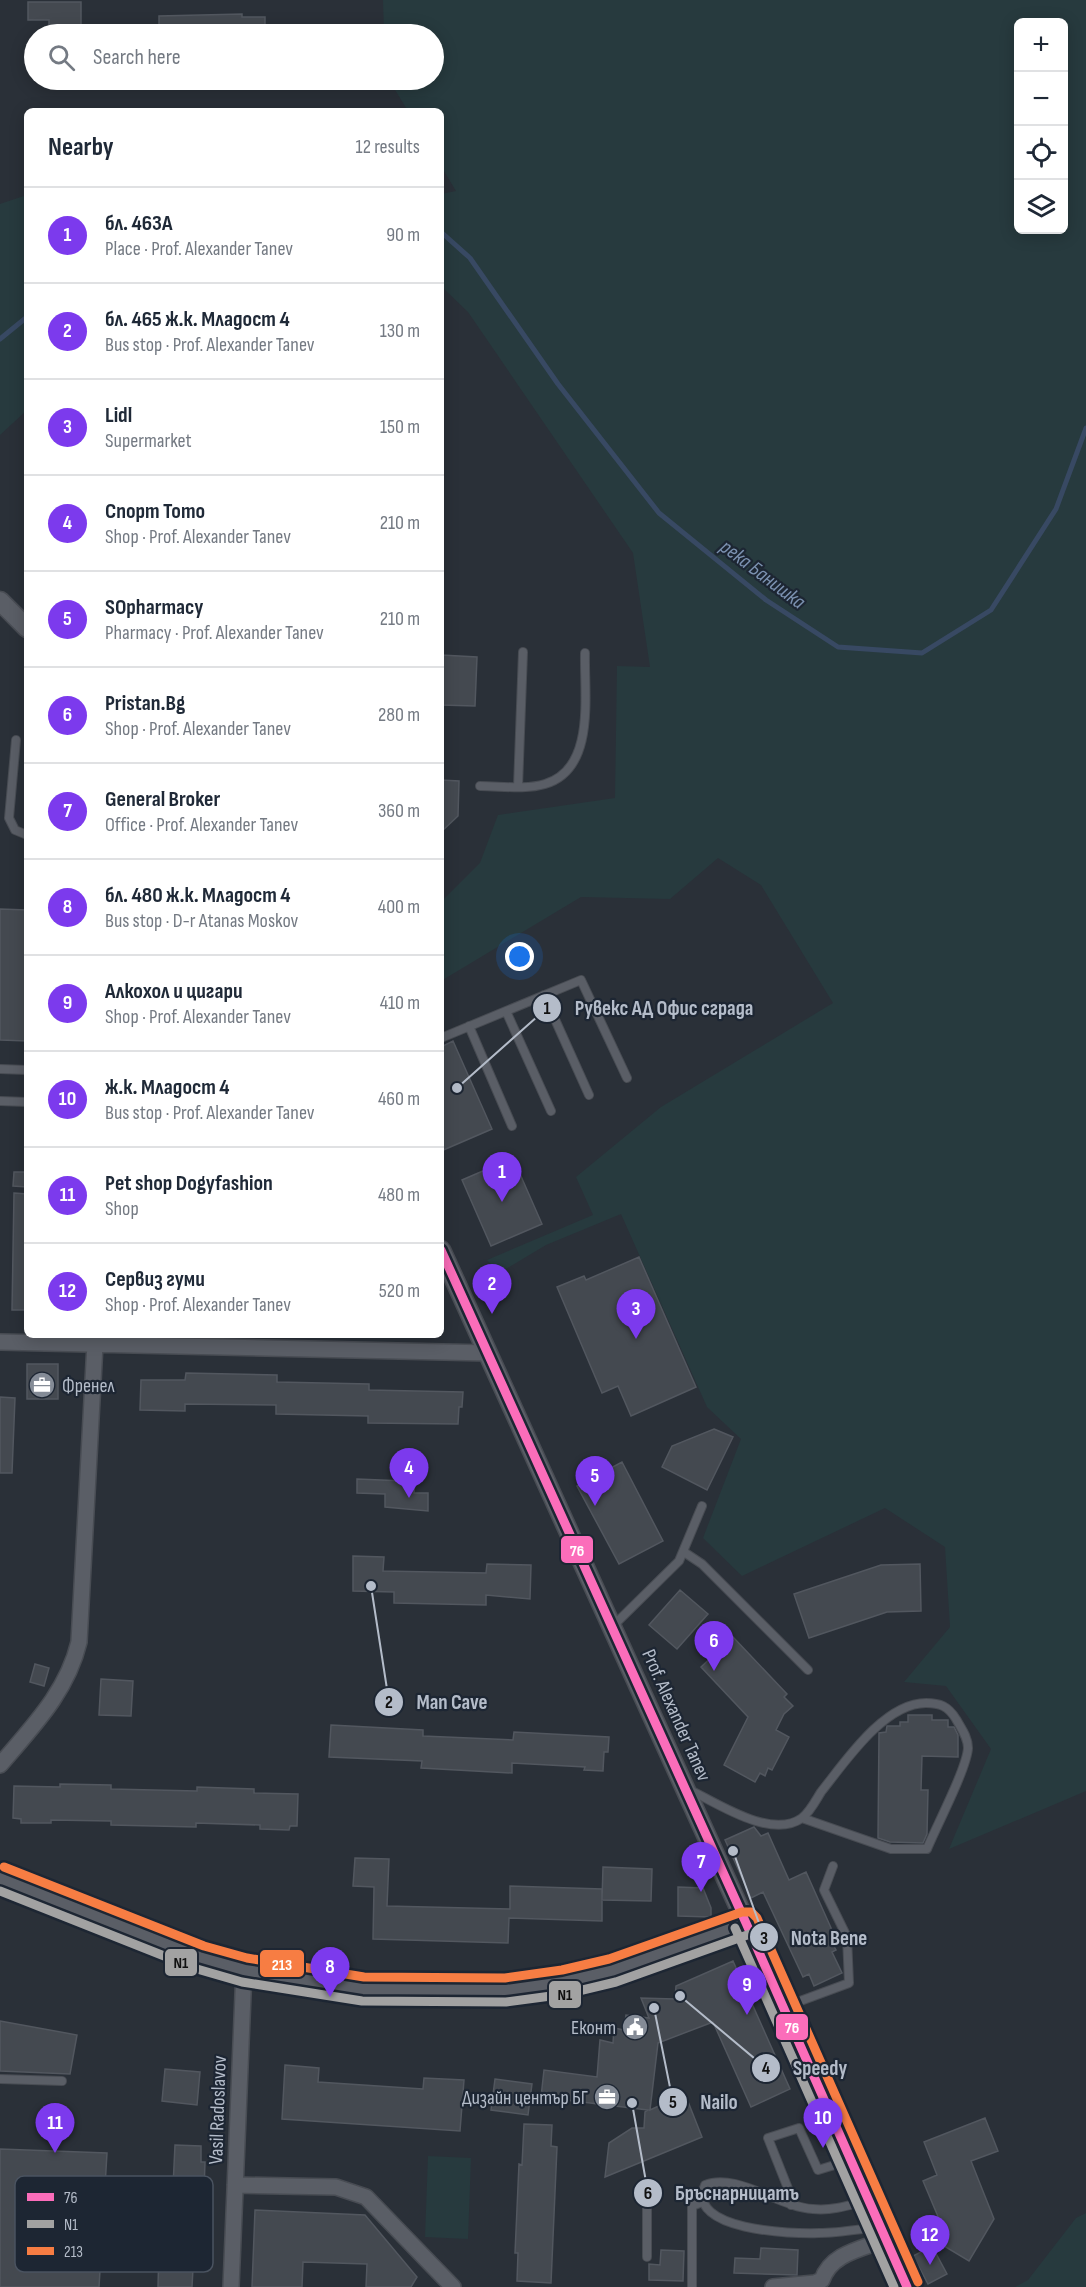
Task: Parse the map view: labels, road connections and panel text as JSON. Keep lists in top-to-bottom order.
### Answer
{
  "streets": {
    "street": ["Prof. Alexander Tanev", "Vasil Radoslavov"]
  },
  "water": ["река Банишка"],
  "places": {
    "other": [
      "Рувекс АД Офис сграда",
      "Man Cave",
      "Nota Bene",
      "Speedy",
      "Nailo",
      "Бръснарницатъ"
    ],
    "office": ["Френел", "Дизайн център БГ"],
    "public building": ["Еконт"]
  },
  "lines": ["transit line 76", "transit line 213", "transit line N1"],
  "legend": ["76", "N1", "213"],
  "page": {
    "map_buttons": ["+", "−"],
    "search": "Search here",
    "heading": ["Nearby", "12 results"],
    "list": [
      {
        "mark": "1",
        "name": "бл. 463А",
        "note": "Place · Prof. Alexander Tanev",
        "value": "90 m"
      },
      {
        "mark": "2",
        "name": "бл. 465 ж.к. Младост 4",
        "note": "Bus stop · Prof. Alexander Tanev",
        "value": "130 m"
      },
      {
        "mark": "3",
        "name": "Lidl",
        "note": "Supermarket",
        "value": "150 m"
      },
      {
        "mark": "4",
        "name": "Спорт Тото",
        "note": "Shop · Prof. Alexander Tanev",
        "value": "210 m"
      },
      {
        "mark": "5",
        "name": "SOpharmacy",
        "note": "Pharmacy · Prof. Alexander Tanev",
        "value": "210 m"
      },
      {
        "mark": "6",
        "name": "Pristan.Bg",
        "note": "Shop · Prof. Alexander Tanev",
        "value": "280 m"
      },
      {
        "mark": "7",
        "name": "General Broker",
        "note": "Office · Prof. Alexander Tanev",
        "value": "360 m"
      },
      {
        "mark": "8",
        "name": "бл. 480 ж.к. Младост 4",
        "note": "Bus stop · D-r Atanas Moskov",
        "value": "400 m"
      },
      {
        "mark": "9",
        "name": "Алкохол и цигари",
        "note": "Shop · Prof. Alexander Tanev",
        "value": "410 m"
      },
      {
        "mark": "10",
        "name": "ж.к. Младост 4",
        "note": "Bus stop · Prof. Alexander Tanev",
        "value": "460 m"
      },
      {
        "mark": "11",
        "name": "Pet shop Dogyfashion",
        "note": "Shop",
        "value": "480 m"
      },
      {
        "mark": "12",
        "name": "Сервиз гуми",
        "note": "Shop · Prof. Alexander Tanev",
        "value": "520 m"
      }
    ],
    "pins": [
      "1",
      "2",
      "3",
      "4",
      "5",
      "6",
      "7",
      "8",
      "9",
      "10",
      "11",
      "12"
    ]
  }
}
